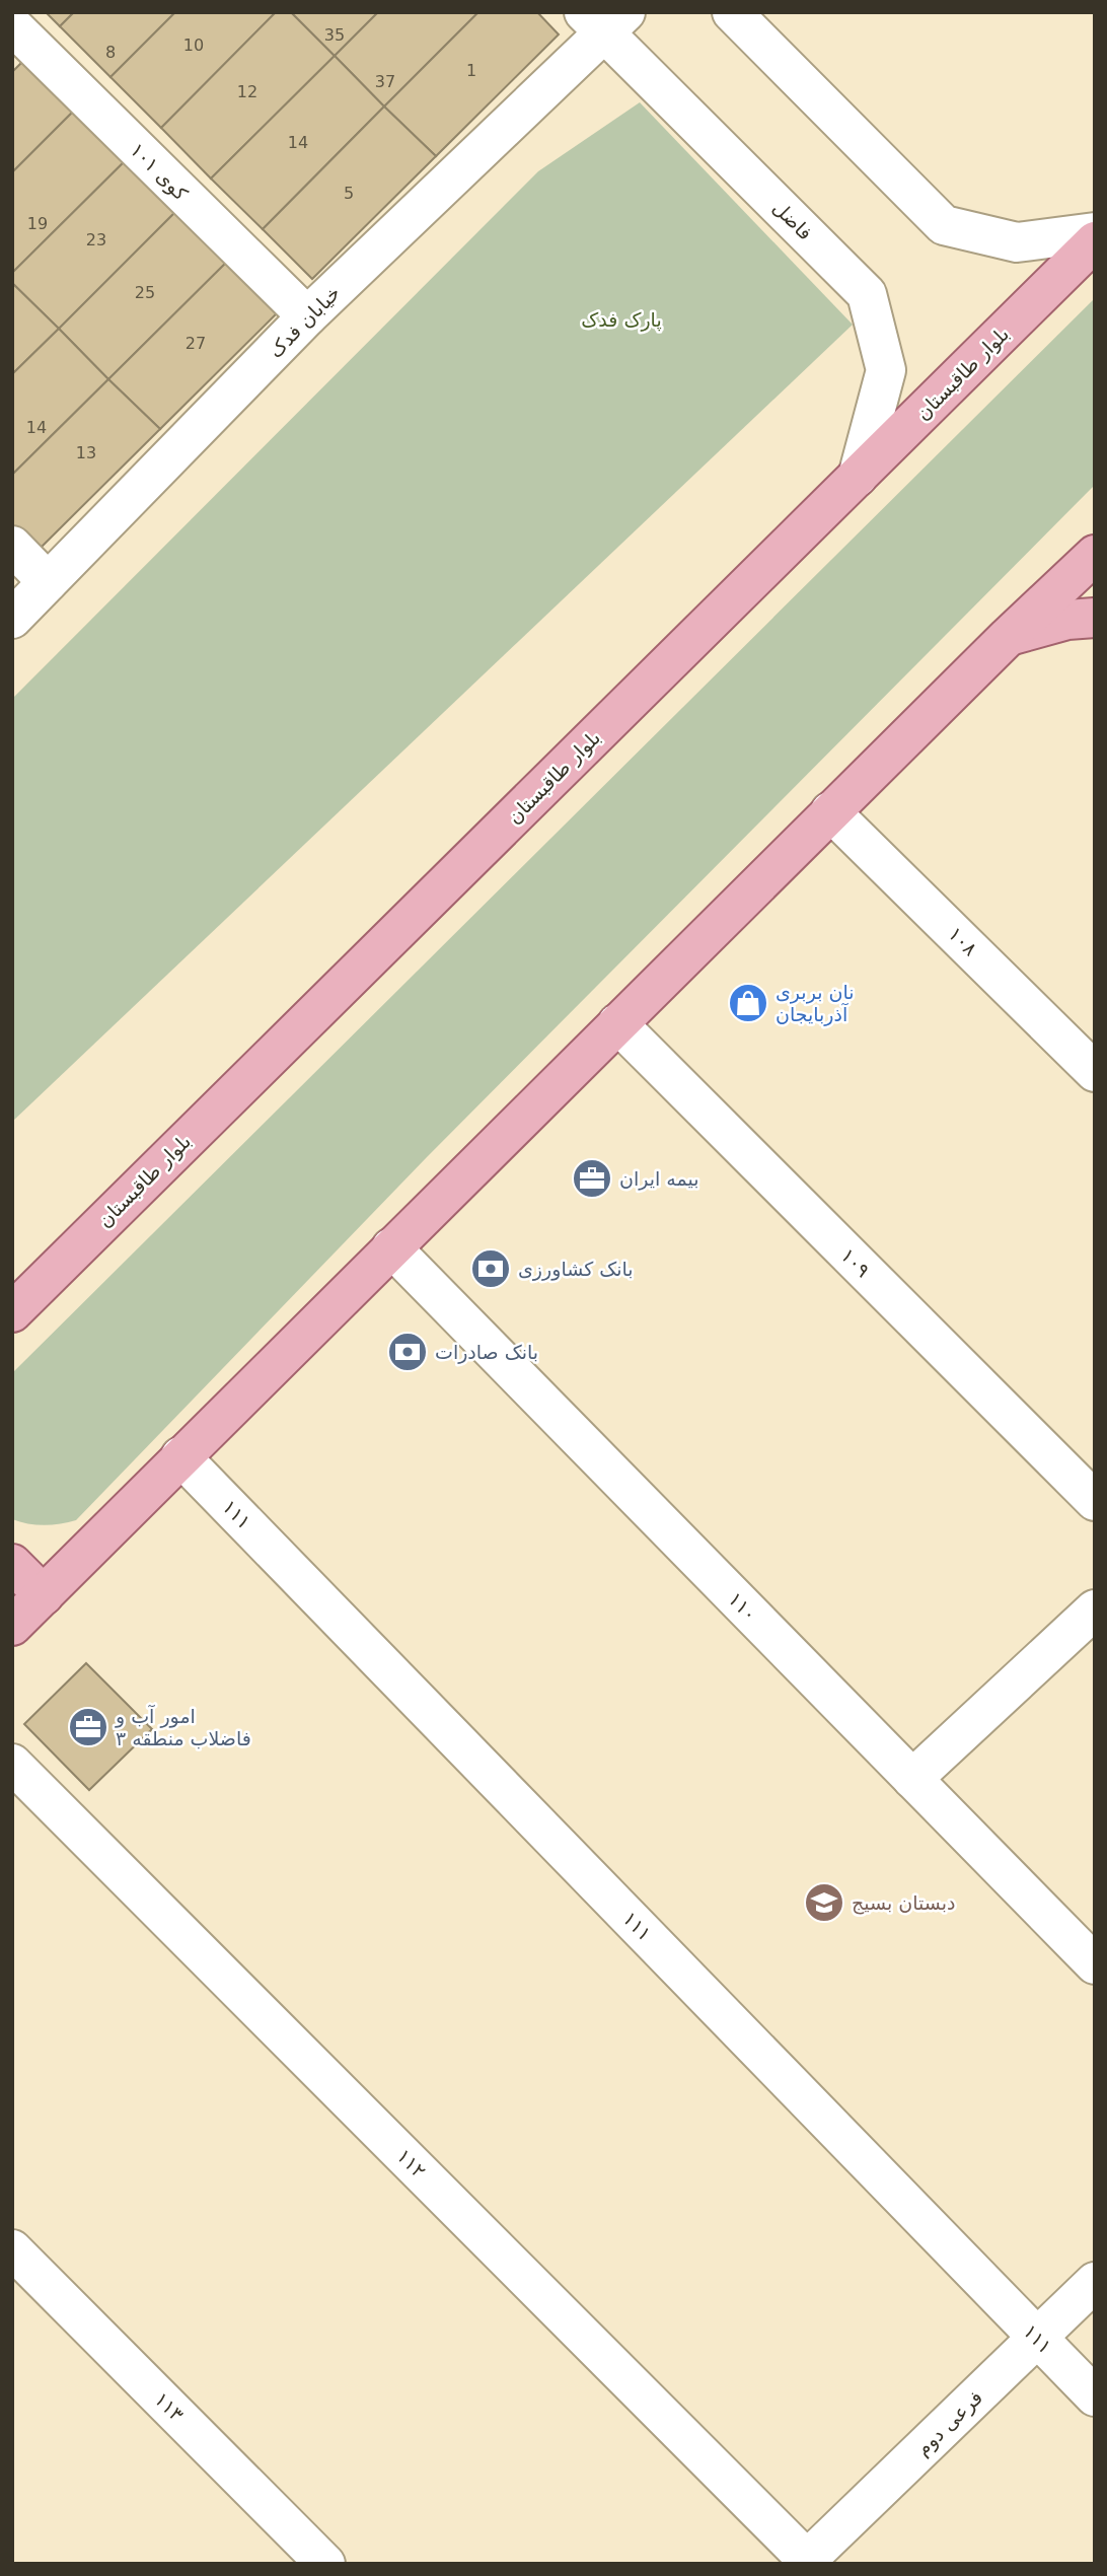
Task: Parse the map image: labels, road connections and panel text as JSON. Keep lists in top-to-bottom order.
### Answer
{
  "streets": {
    "main road": ["بلوار طاقبستان"],
    "street": [
      "کوی ۱۰۱",
      "فاضل",
      "خیابان فدک",
      "۱۰۸",
      "۱۰۹",
      "۱۱۱",
      "۱۱۰",
      "۱۱۲",
      "۱۱۳",
      "فرعی دوم"
    ]
  },
  "crossings": [
    ["کوی ۱۰۱", "خیابان فدک"],
    ["فاضل", "خیابان فدک"],
    ["فاضل", "بلوار طاقبستان"],
    ["۱۱۱", "فرعی دوم"],
    ["۱۱۲", "فرعی دوم"]
  ],
  "parks": ["پارک فدک"],
  "places": {
    "shop": ["نان بربری آذربایجان"],
    "office": ["بیمه ایران", "امور آب و فاضلاب منطقه ۳"],
    "bank": ["بانک کشاورزی", "بانک صادرات"],
    "school or university": ["دبستان بسیج"]
  },
  "house_numbers": [
    "35",
    "10",
    "8",
    "1",
    "37",
    "12",
    "14",
    "5",
    "19",
    "23",
    "25",
    "27",
    "14",
    "13"
  ]
}
